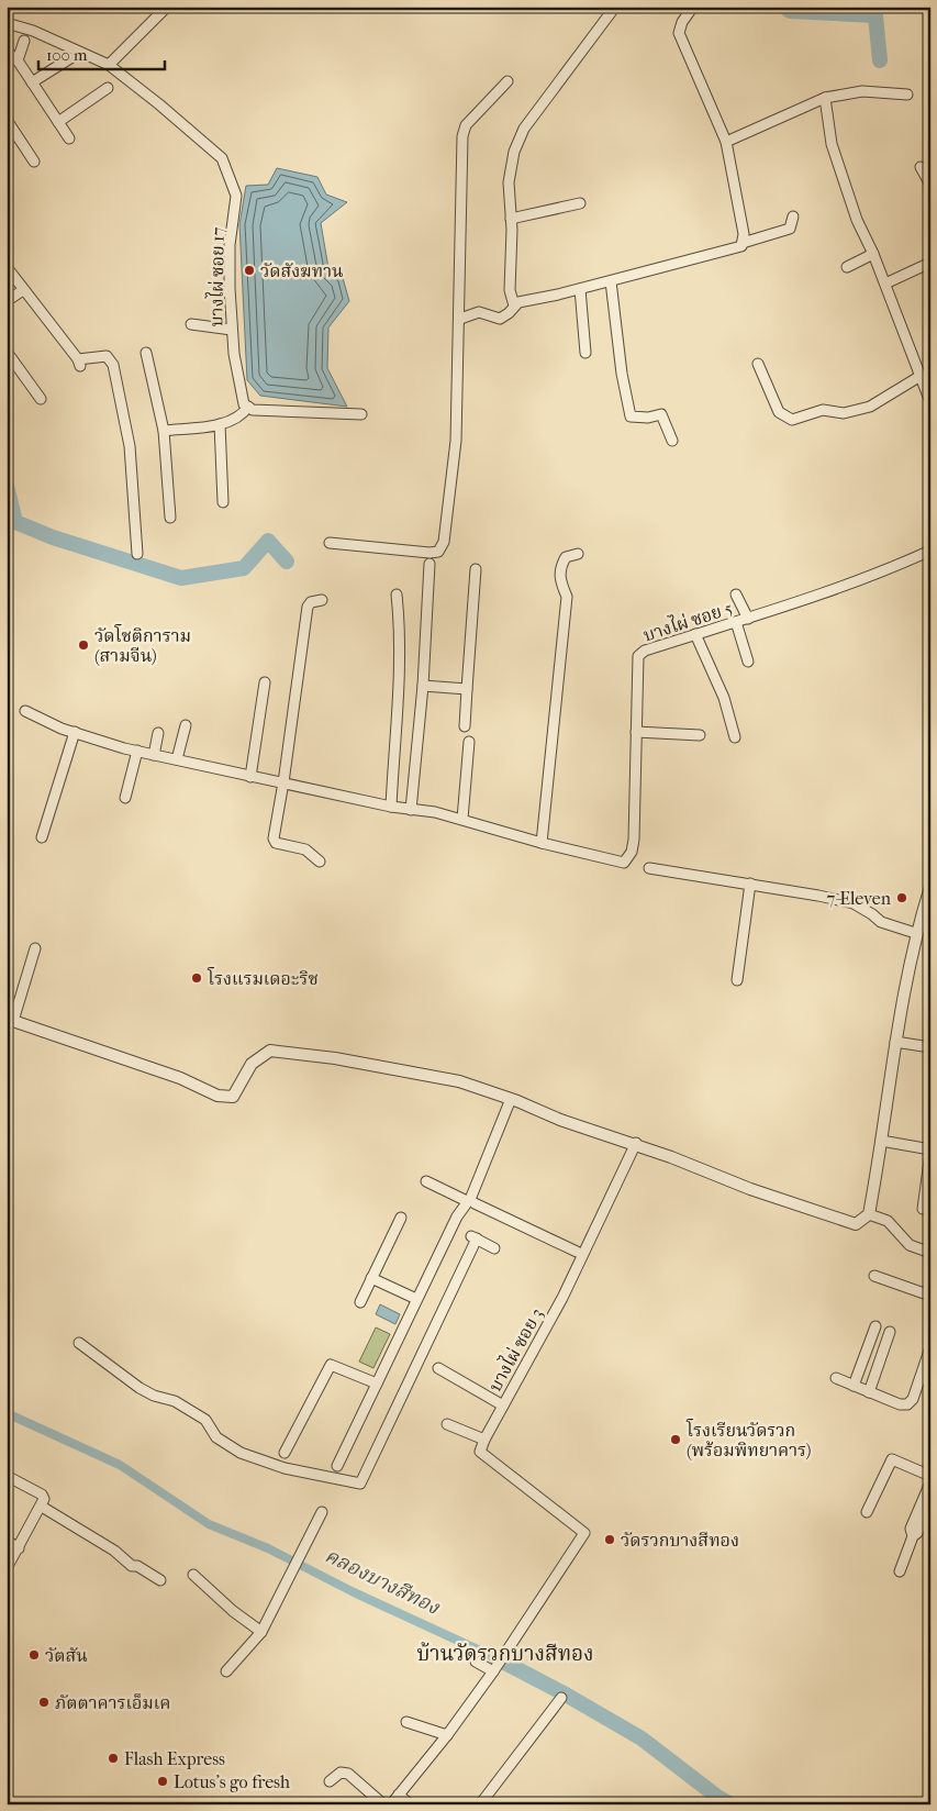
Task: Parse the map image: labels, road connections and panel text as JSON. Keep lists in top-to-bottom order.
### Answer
{
  "streets": {
    "street": ["บางไผ่ ซอย 17", "บางไผ่ ซอย 5", "บางไผ่ ซอย 3"]
  },
  "districts": ["บ้านวัดรวกบางสีทอง"],
  "water": ["คลองบางสีทอง"],
  "places": [
    "วัดสังฆทาน",
    "วัดโชติการาม (สามจีน)",
    "7-Eleven",
    "โรงแรมเดอะริช",
    "โรงเรียนวัดรวก (พร้อมพิทยาคาร)",
    "วัดรวกบางสีทอง",
    "วัตสัน",
    "ภัตตาคารเอ็มเค",
    "Flash Express",
    "Lotus's go fresh"
  ],
  "scale_bar": "100 m"
}
